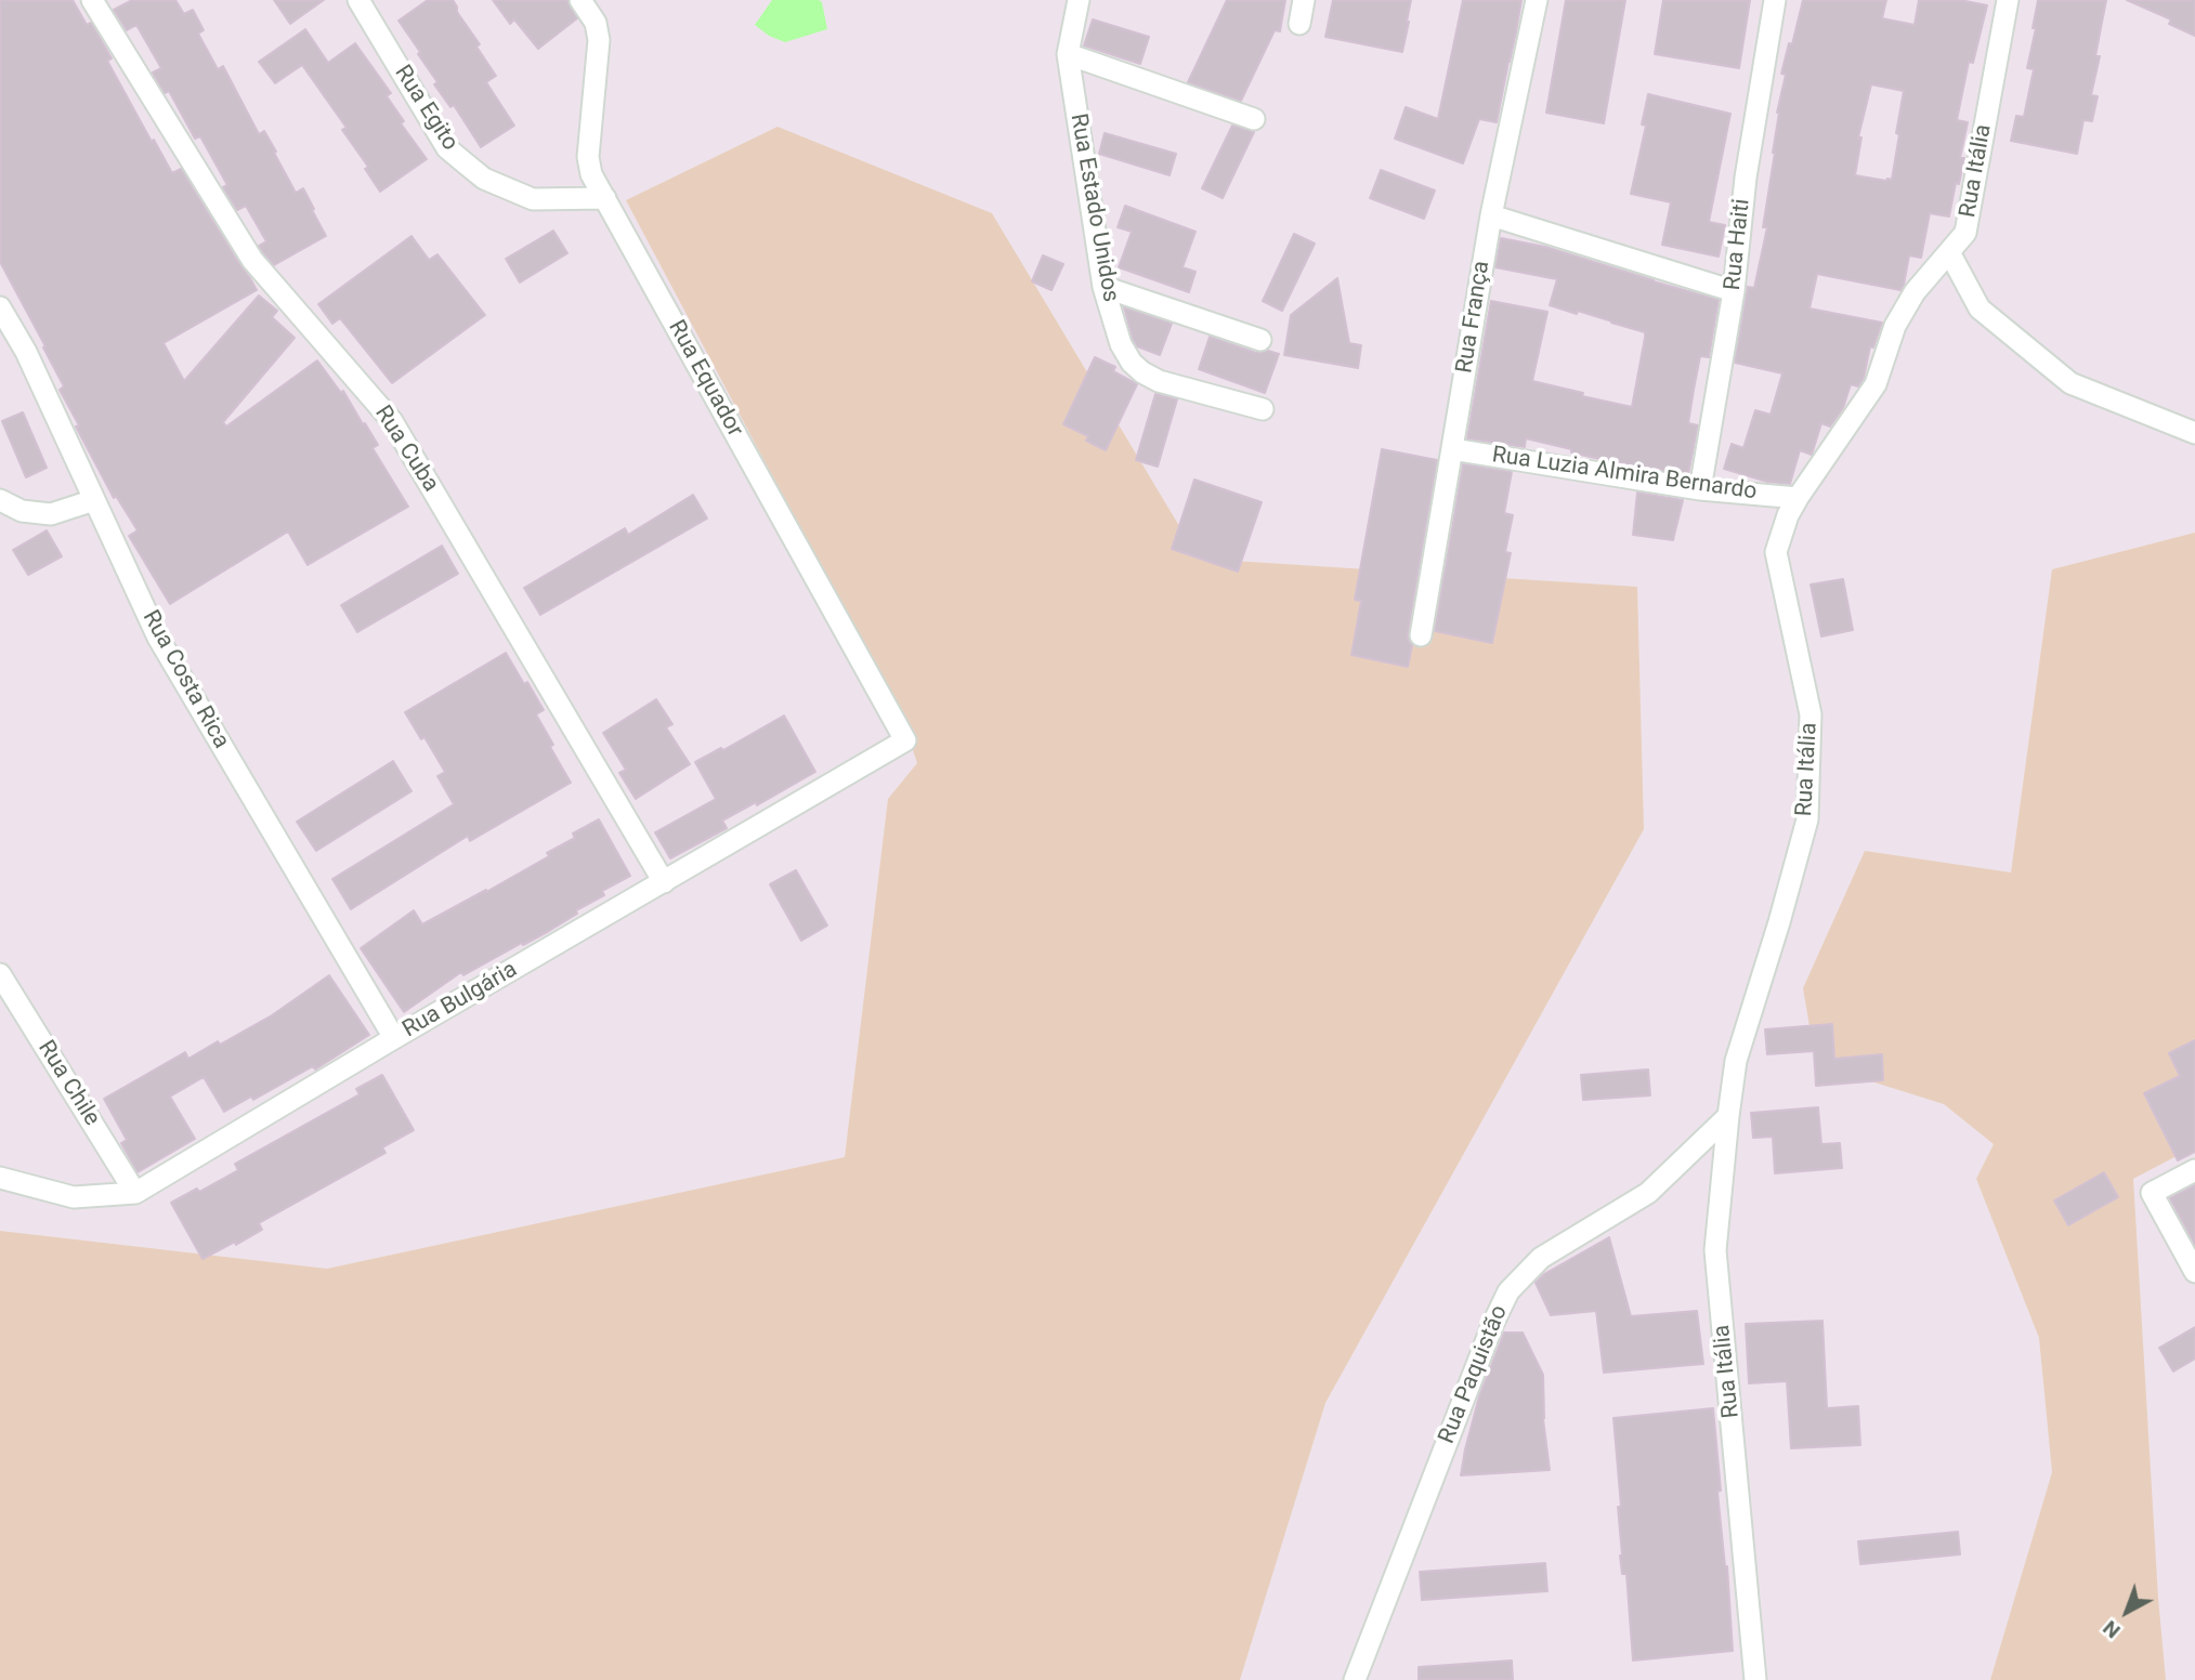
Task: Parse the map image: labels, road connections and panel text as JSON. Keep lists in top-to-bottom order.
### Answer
{
  "streets": {
    "street": [
      "Rua Egito",
      "Rua Itália",
      "Rua Estado Unidos",
      "Rua Haiti",
      "Rua França",
      "Rua Equador",
      "Rua Cuba",
      "Rua Luzia Almira Bernardo",
      "Rua Costa Rica",
      "Rua Bulgária",
      "Rua Chile",
      "Rua Paquistão"
    ]
  },
  "crossings": [
    ["Rua Egito", "Rua Equador"],
    ["Rua Itália", "Rua Luzia Almira Bernardo"],
    ["Rua Itália", "Rua Paquistão"],
    ["Rua Haiti", "Rua Luzia Almira Bernardo"],
    ["Rua França", "Rua Luzia Almira Bernardo"],
    ["Rua Equador", "Rua Bulgária"],
    ["Rua Cuba", "Rua Bulgária"],
    ["Rua Costa Rica", "Rua Bulgária"],
    ["Rua Bulgária", "Rua Chile"]
  ],
  "north": "bottom left"
}
